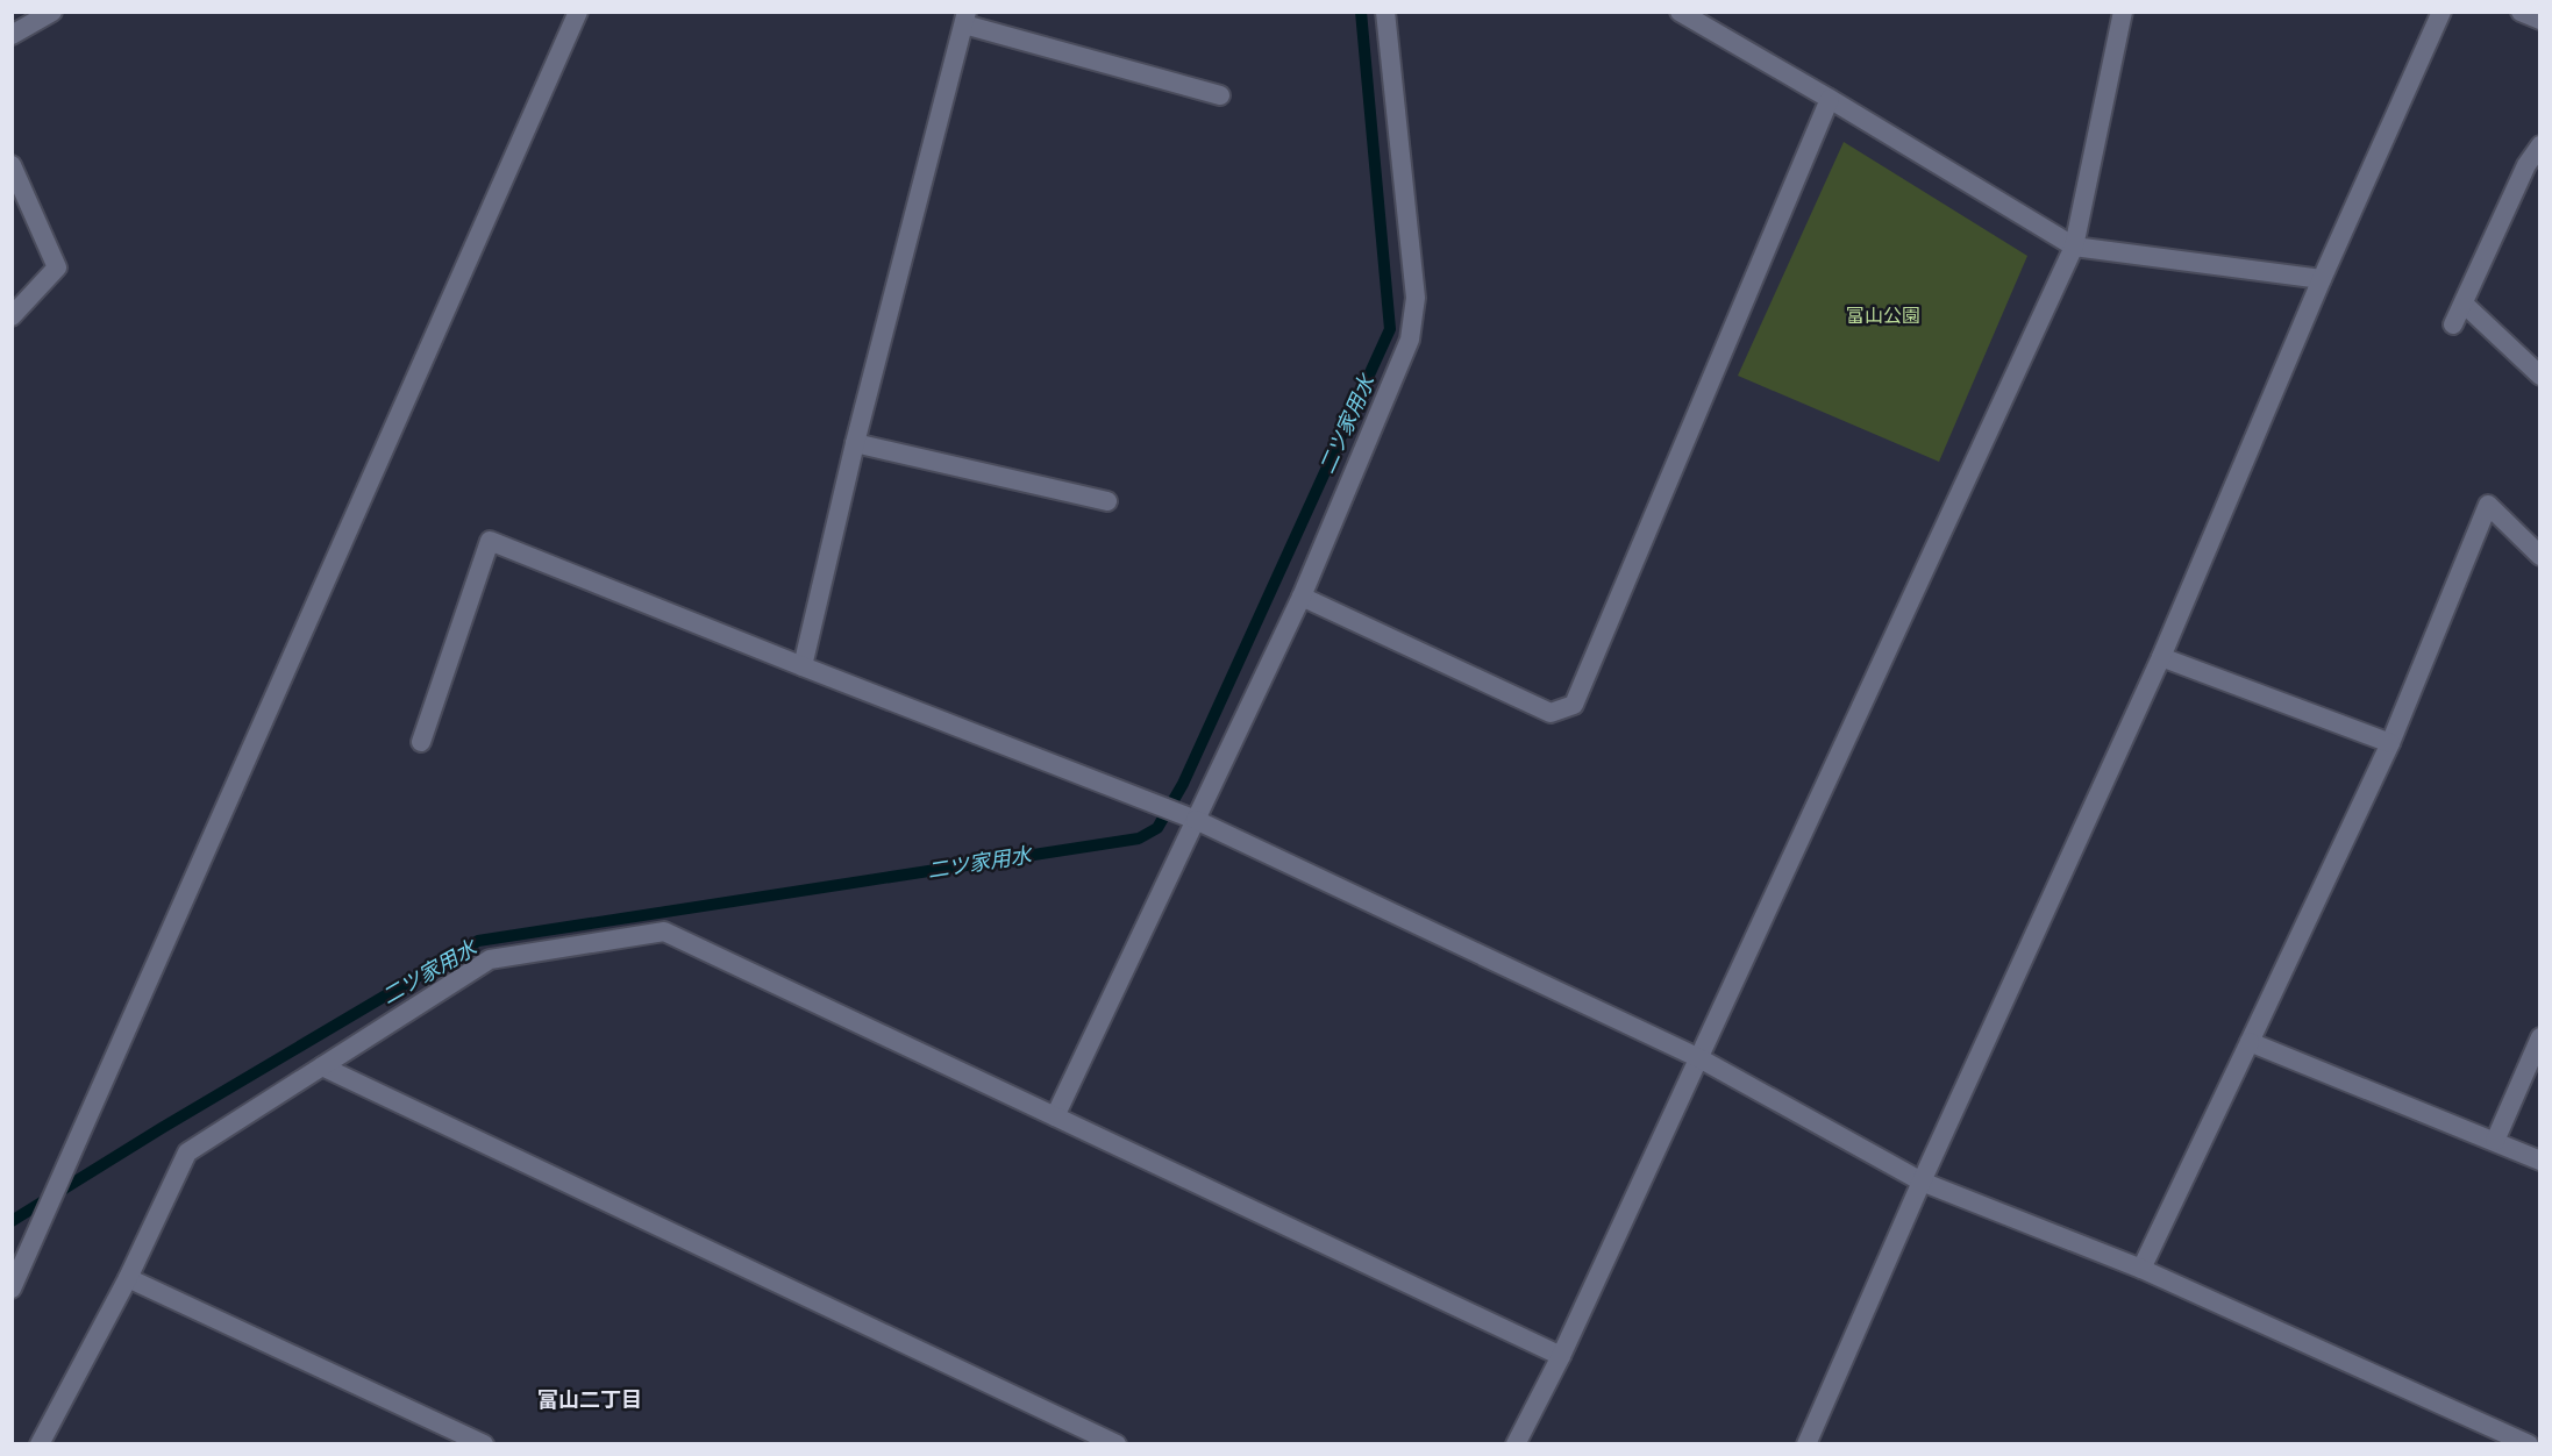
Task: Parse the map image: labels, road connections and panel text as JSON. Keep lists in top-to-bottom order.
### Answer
{
  "districts": ["富山二丁目"],
  "water": ["二ツ家用水"],
  "parks": ["富山公園"]
}
